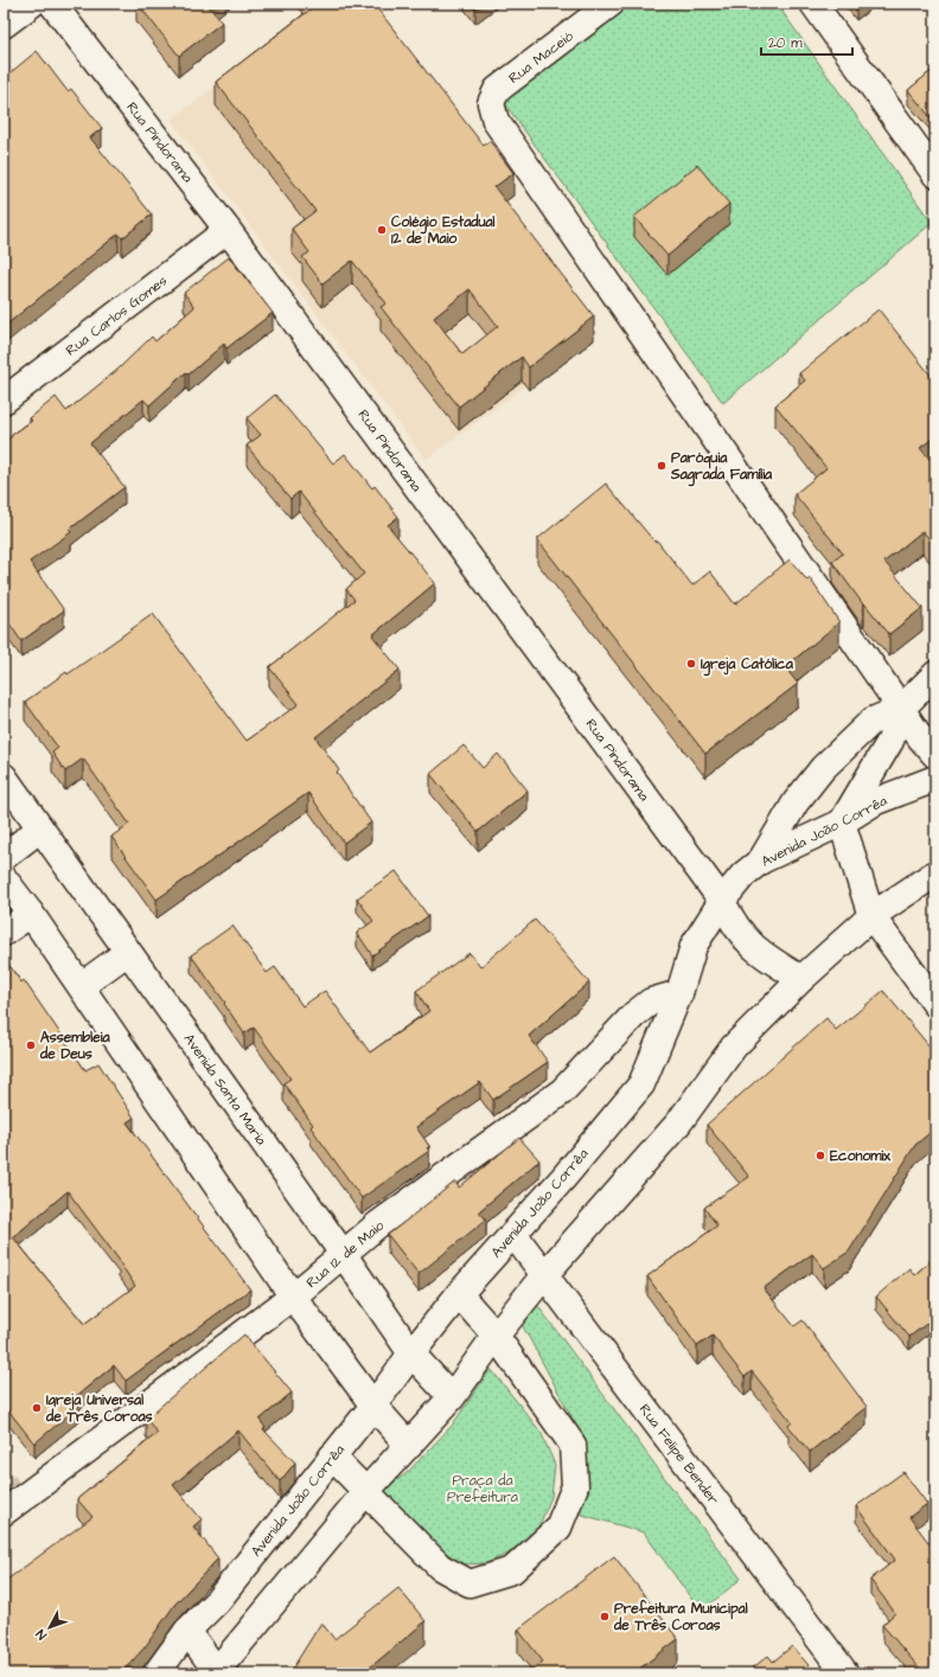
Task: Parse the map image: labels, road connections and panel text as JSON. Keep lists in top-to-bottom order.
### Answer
{
  "streets": {
    "street": [
      "Rua Maceió",
      "Rua Pindorama",
      "Rua Carlos Gomes",
      "Avenida João Corrêa",
      "Avenida Santa Maria",
      "Rua 12 de Maio",
      "Rua Felipe Bender"
    ]
  },
  "crossings": [
    ["Rua Pindorama", "Rua Carlos Gomes"],
    ["Rua Pindorama", "Avenida João Corrêa"],
    ["Avenida João Corrêa", "Avenida Santa Maria"],
    ["Avenida João Corrêa", "Rua 12 de Maio"],
    ["Avenida João Corrêa", "Rua Felipe Bender"],
    ["Avenida Santa Maria", "Rua 12 de Maio"]
  ],
  "parks": ["Praça da Prefeitura"],
  "places": [
    "Colégio Estadual 12 de Maio",
    "Paróquia Sagrada Família",
    "Igreja Católica",
    "Assembleia de Deus",
    "Economix",
    "Igreja Universal de Três Coroas",
    "Prefeitura Municipal de Três Coroas"
  ],
  "scale_bar": "20 m",
  "north": "bottom left"
}
